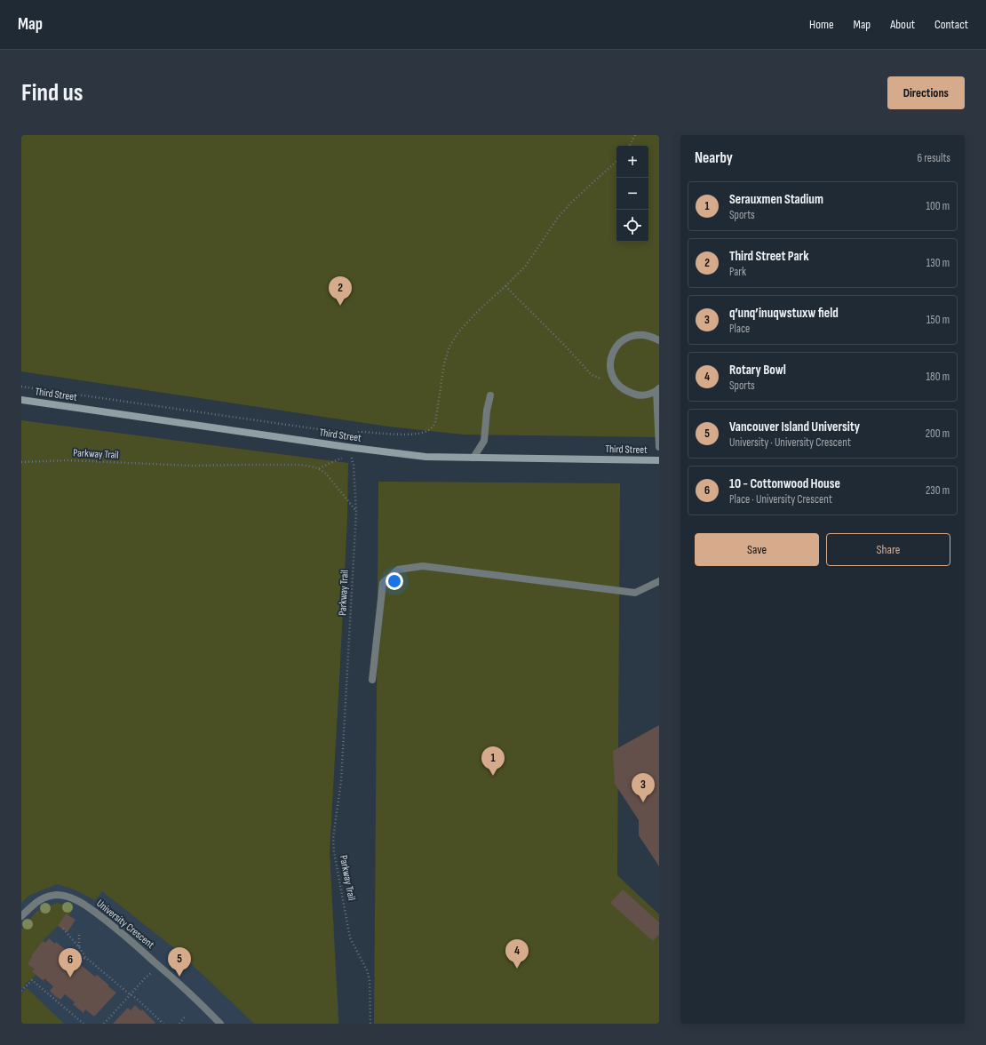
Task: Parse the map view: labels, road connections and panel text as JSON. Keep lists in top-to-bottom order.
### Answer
{
  "streets": {
    "main road": ["Third Street"],
    "street": ["University Crescent"],
    "path": ["Parkway Trail"]
  },
  "page": {
    "header": "Map",
    "nav": [
      "Home",
      "Map",
      "About",
      "Contact"
    ],
    "buttons": [
      "Directions",
      ["Save", "Share"]
    ],
    "title": "Find us",
    "heading": ["Nearby", "6 results"],
    "map_buttons": ["+", "−"],
    "list": [
      {
        "mark": "1",
        "name": "Serauxmen Stadium",
        "note": "Sports",
        "value": "100 m"
      },
      {
        "mark": "2",
        "name": "Third Street Park",
        "note": "Park",
        "value": "130 m"
      },
      {
        "mark": "3",
        "name": "q’unq’inuqwstuxw field",
        "note": "Place",
        "value": "150 m"
      },
      {
        "mark": "4",
        "name": "Rotary Bowl",
        "note": "Sports",
        "value": "180 m"
      },
      {
        "mark": "5",
        "name": "Vancouver Island University",
        "note": "University · University Crescent",
        "value": "200 m"
      },
      {
        "mark": "6",
        "name": "10 - Cottonwood House",
        "note": "Place · University Crescent",
        "value": "230 m"
      }
    ],
    "pins": [
      "2",
      "1",
      "3",
      "4",
      "5",
      "6"
    ]
  }
}
